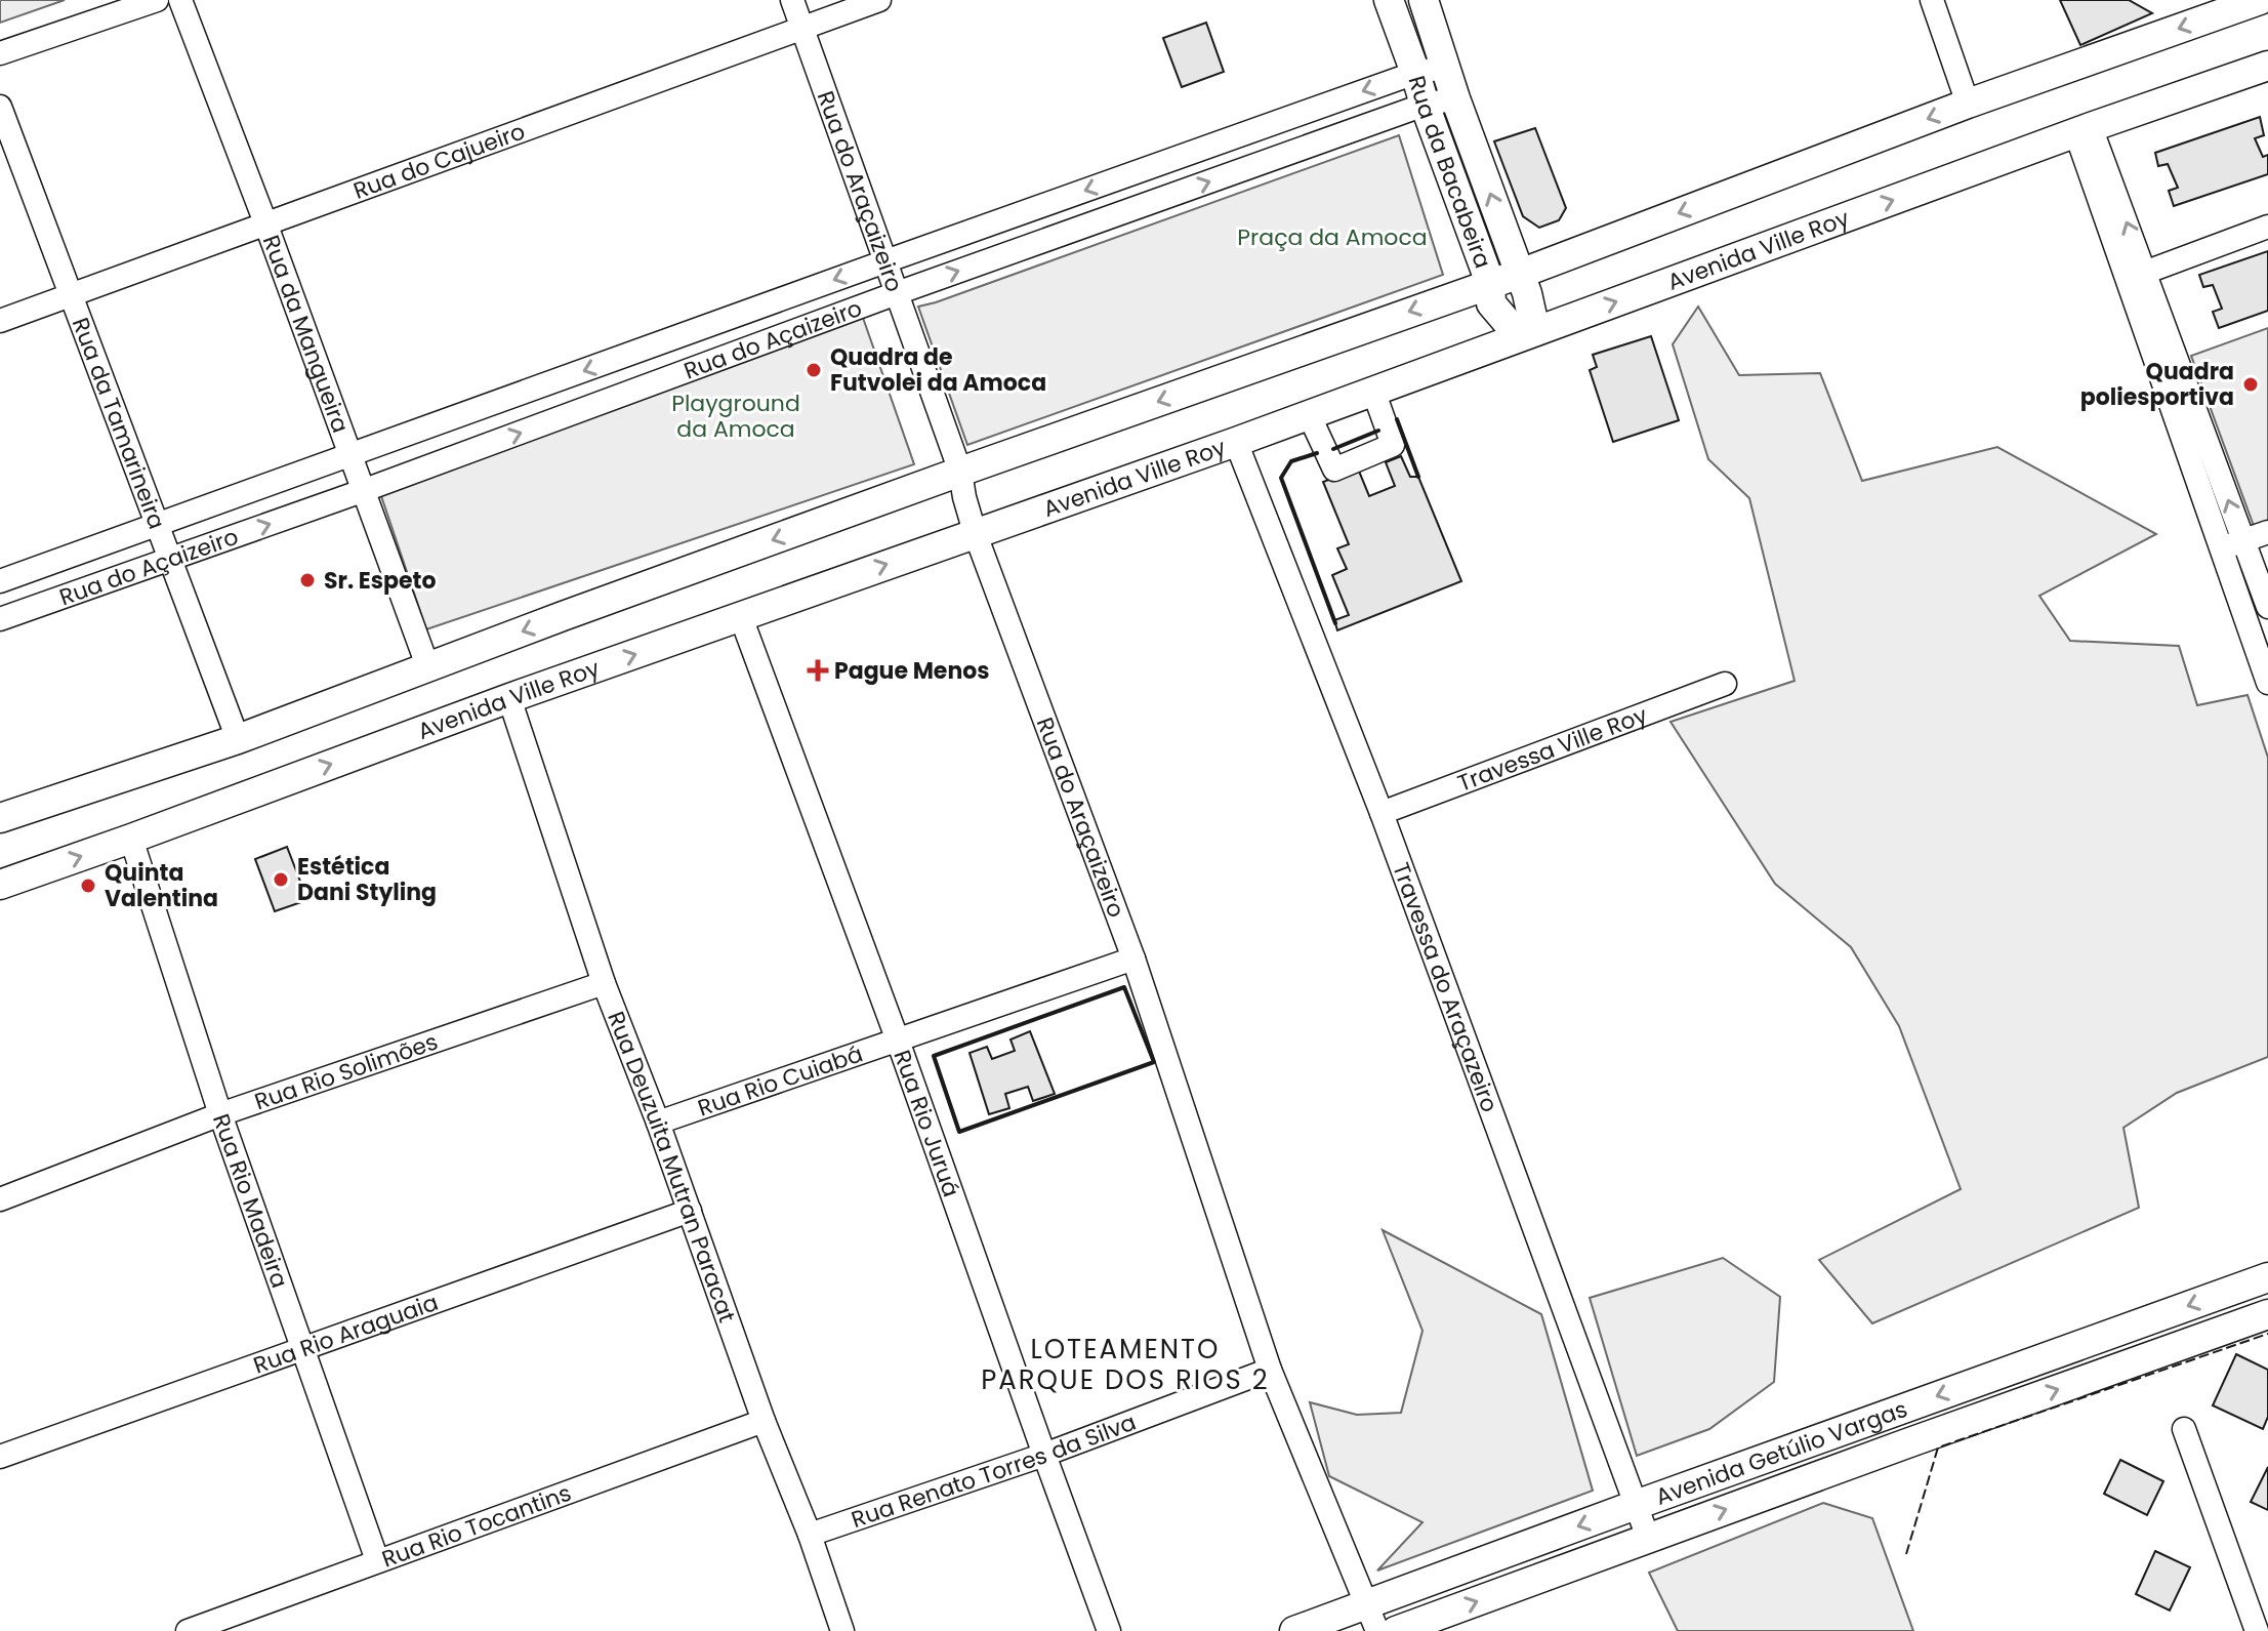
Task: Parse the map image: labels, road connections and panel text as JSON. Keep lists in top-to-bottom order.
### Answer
{
  "streets": {
    "main road": ["Rua da Bacabeira", "Avenida Ville Roy", "Avenida Getúlio Vargas"],
    "street": [
      "Rua do Cajueiro",
      "Rua do Araçaizeiro",
      "Rua da Mangueira",
      "Rua do Açaizeiro",
      "Rua da Tamarineira",
      "Travessa Ville Roy",
      "Travessa do Araçazeiro",
      "Rua Rio Solimões",
      "Rua Rio Cuiabá",
      "Rua Rio Juruá",
      "Rua Deuzuita Mutran Paracat",
      "Rua Rio Madeira",
      "Rua Rio Araguaia",
      "Rua Renato Torres da Silva",
      "Rua Rio Tocantins"
    ]
  },
  "crossings": [
    ["Rua do Cajueiro", "Rua do Araçaizeiro"],
    ["Rua do Cajueiro", "Rua da Mangueira"],
    ["Rua do Cajueiro", "Rua da Tamarineira"],
    ["Rua da Bacabeira", "Avenida Ville Roy"],
    ["Rua da Bacabeira", "Rua do Açaizeiro"],
    ["Rua do Araçaizeiro", "Avenida Ville Roy"],
    ["Rua do Araçaizeiro", "Rua do Açaizeiro"],
    ["Rua do Araçaizeiro", "Rua Rio Cuiabá"],
    ["Rua do Araçaizeiro", "Avenida Getúlio Vargas"],
    ["Rua do Araçaizeiro", "Rua Renato Torres da Silva"],
    ["Avenida Ville Roy", "Travessa do Araçazeiro"],
    ["Avenida Ville Roy", "Rua Rio Juruá"],
    ["Avenida Ville Roy", "Rua Deuzuita Mutran Paracat"],
    ["Avenida Ville Roy", "Rua Rio Madeira"],
    ["Rua da Mangueira", "Rua do Açaizeiro"],
    ["Rua do Açaizeiro", "Rua da Tamarineira"],
    ["Travessa Ville Roy", "Travessa do Araçazeiro"],
    ["Travessa do Araçazeiro", "Avenida Getúlio Vargas"],
    ["Rua Rio Solimões", "Rua Deuzuita Mutran Paracat"],
    ["Rua Rio Solimões", "Rua Rio Madeira"],
    ["Rua Rio Cuiabá", "Rua Rio Juruá"],
    ["Rua Rio Cuiabá", "Rua Deuzuita Mutran Paracat"],
    ["Rua Rio Juruá", "Rua Renato Torres da Silva"],
    ["Rua Deuzuita Mutran Paracat", "Rua Rio Araguaia"],
    ["Rua Deuzuita Mutran Paracat", "Rua Renato Torres da Silva"],
    ["Rua Deuzuita Mutran Paracat", "Rua Rio Tocantins"],
    ["Rua Rio Madeira", "Rua Rio Araguaia"],
    ["Rua Rio Madeira", "Rua Rio Tocantins"]
  ],
  "districts": ["LOTEAMENTO PARQUE DOS RIOS 2"],
  "parks": ["Praça da Amoca", "Playground da Amoca"],
  "places": {
    "other": [
      "Quadra de Futvolei da Amoca",
      "Quadra poliesportiva",
      "Sr. Espeto",
      "Estética Dani Styling",
      "Quinta Valentina"
    ],
    "health": ["Pague Menos"]
  }
}
